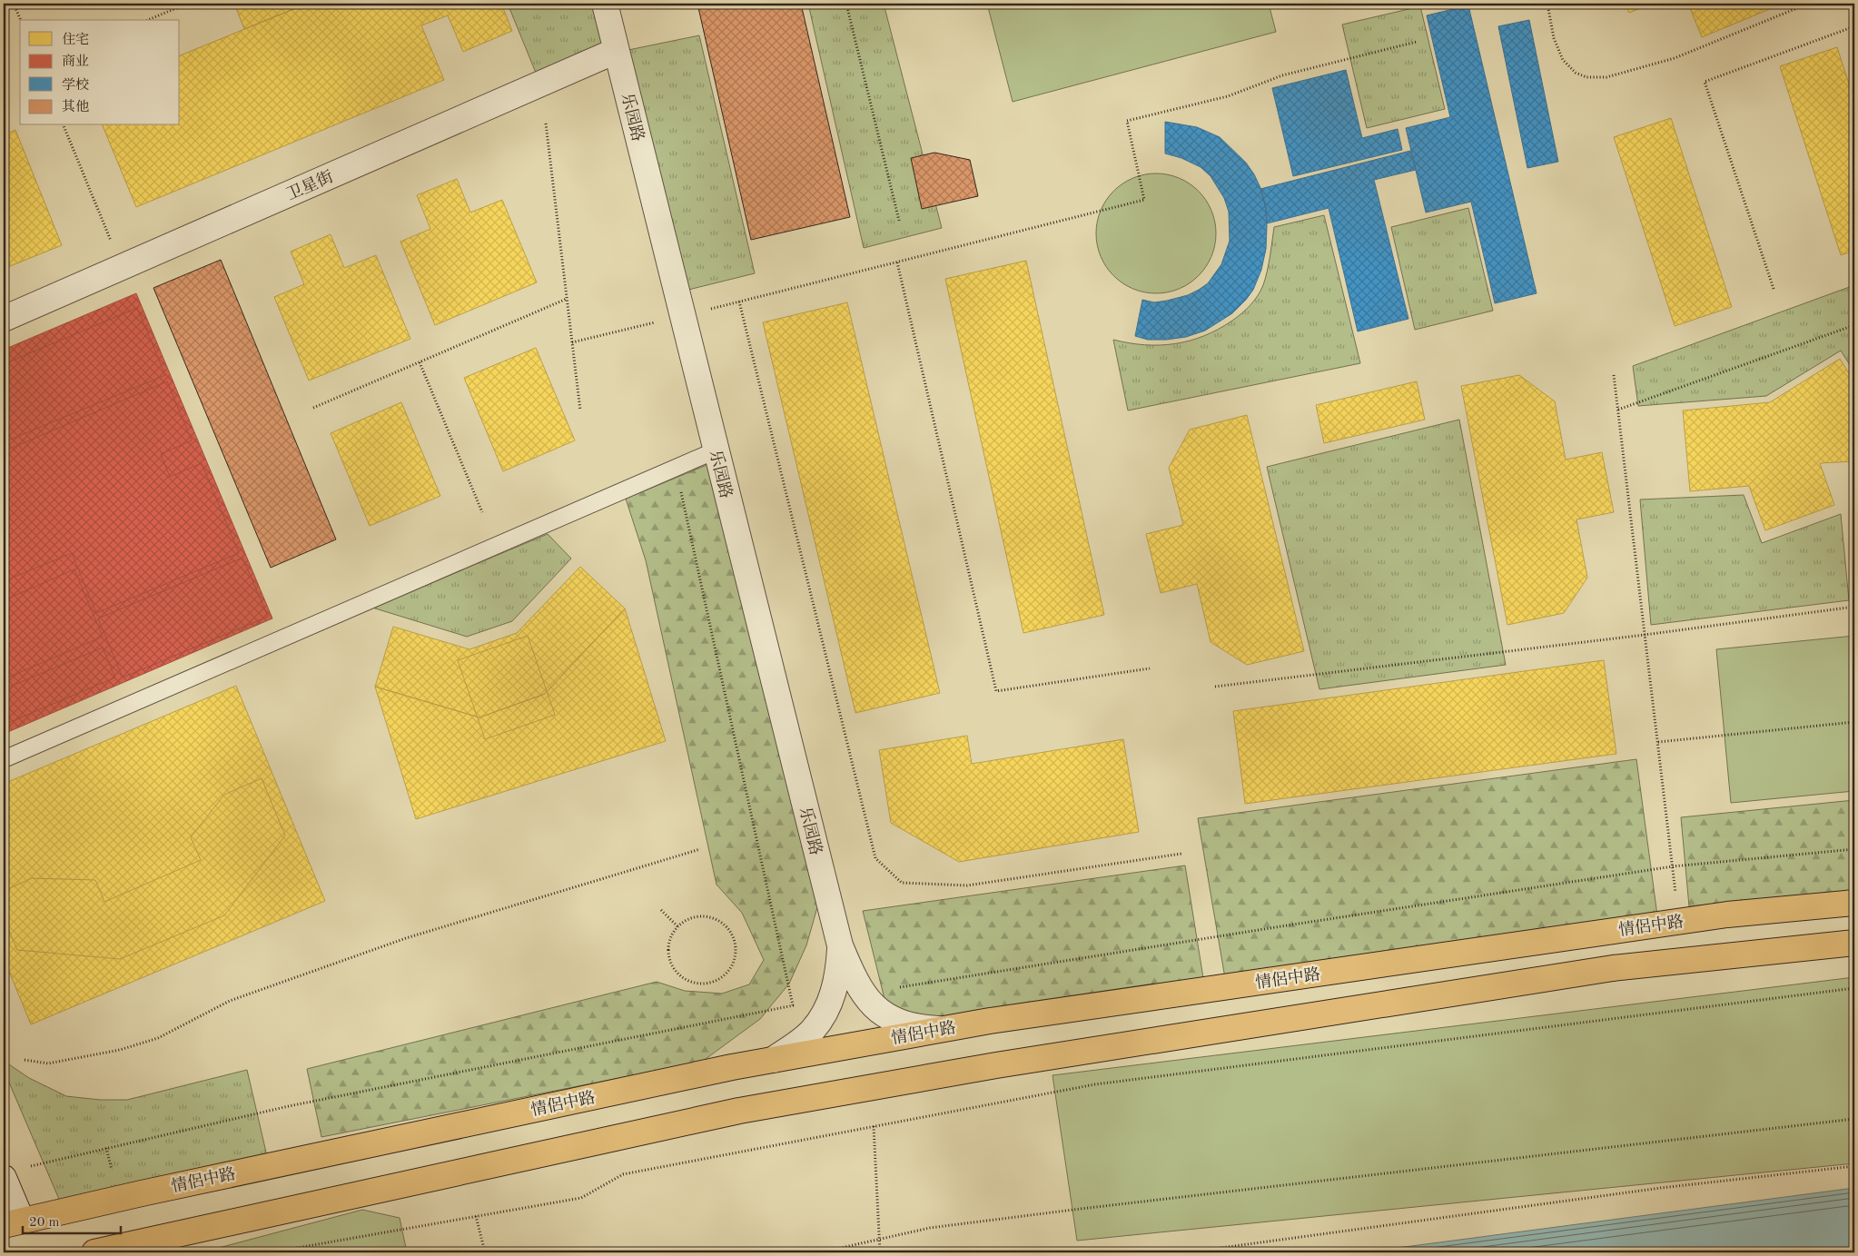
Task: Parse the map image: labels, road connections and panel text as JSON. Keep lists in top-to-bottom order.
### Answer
{
  "streets": {
    "highway": ["情侶中路"],
    "street": ["乐园路", "卫星街"]
  },
  "crossings": [
    ["乐园路", "卫星街"]
  ],
  "legend": [
    "住宅",
    "商业",
    "学校",
    "其他"
  ],
  "scale_bar": "20 m"
}
